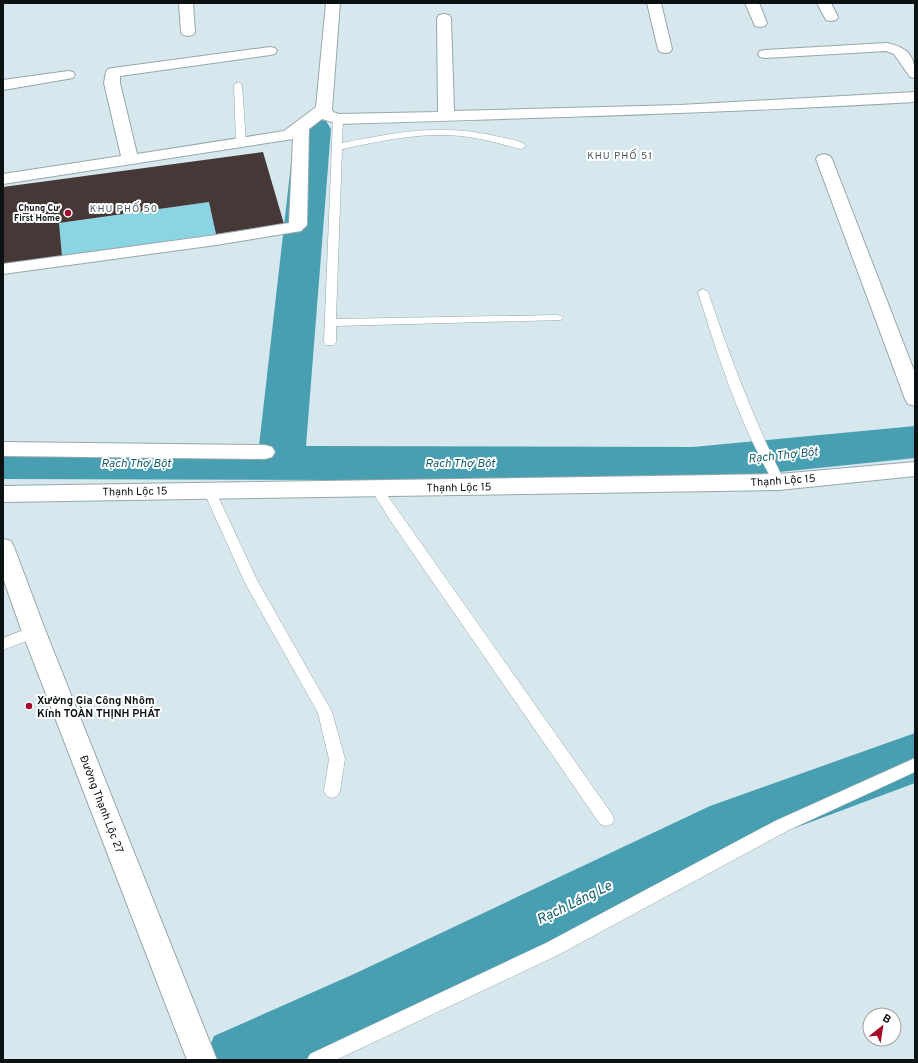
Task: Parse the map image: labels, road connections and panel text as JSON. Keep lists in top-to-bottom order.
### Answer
{
  "streets": {
    "street": ["Thạnh Lộc 15", "Đường Thạnh Lộc 27"]
  },
  "districts": ["KHU PHỐ 51", "KHU PHỐ 50"],
  "water": ["Rạch Thợ Bột", "Rạch Láng Le"],
  "places": ["Chung Cư First Home", "Xưởng Gia Công Nhôm Kính TOÀN THỊNH PHÁT"],
  "north": "top right"
}
